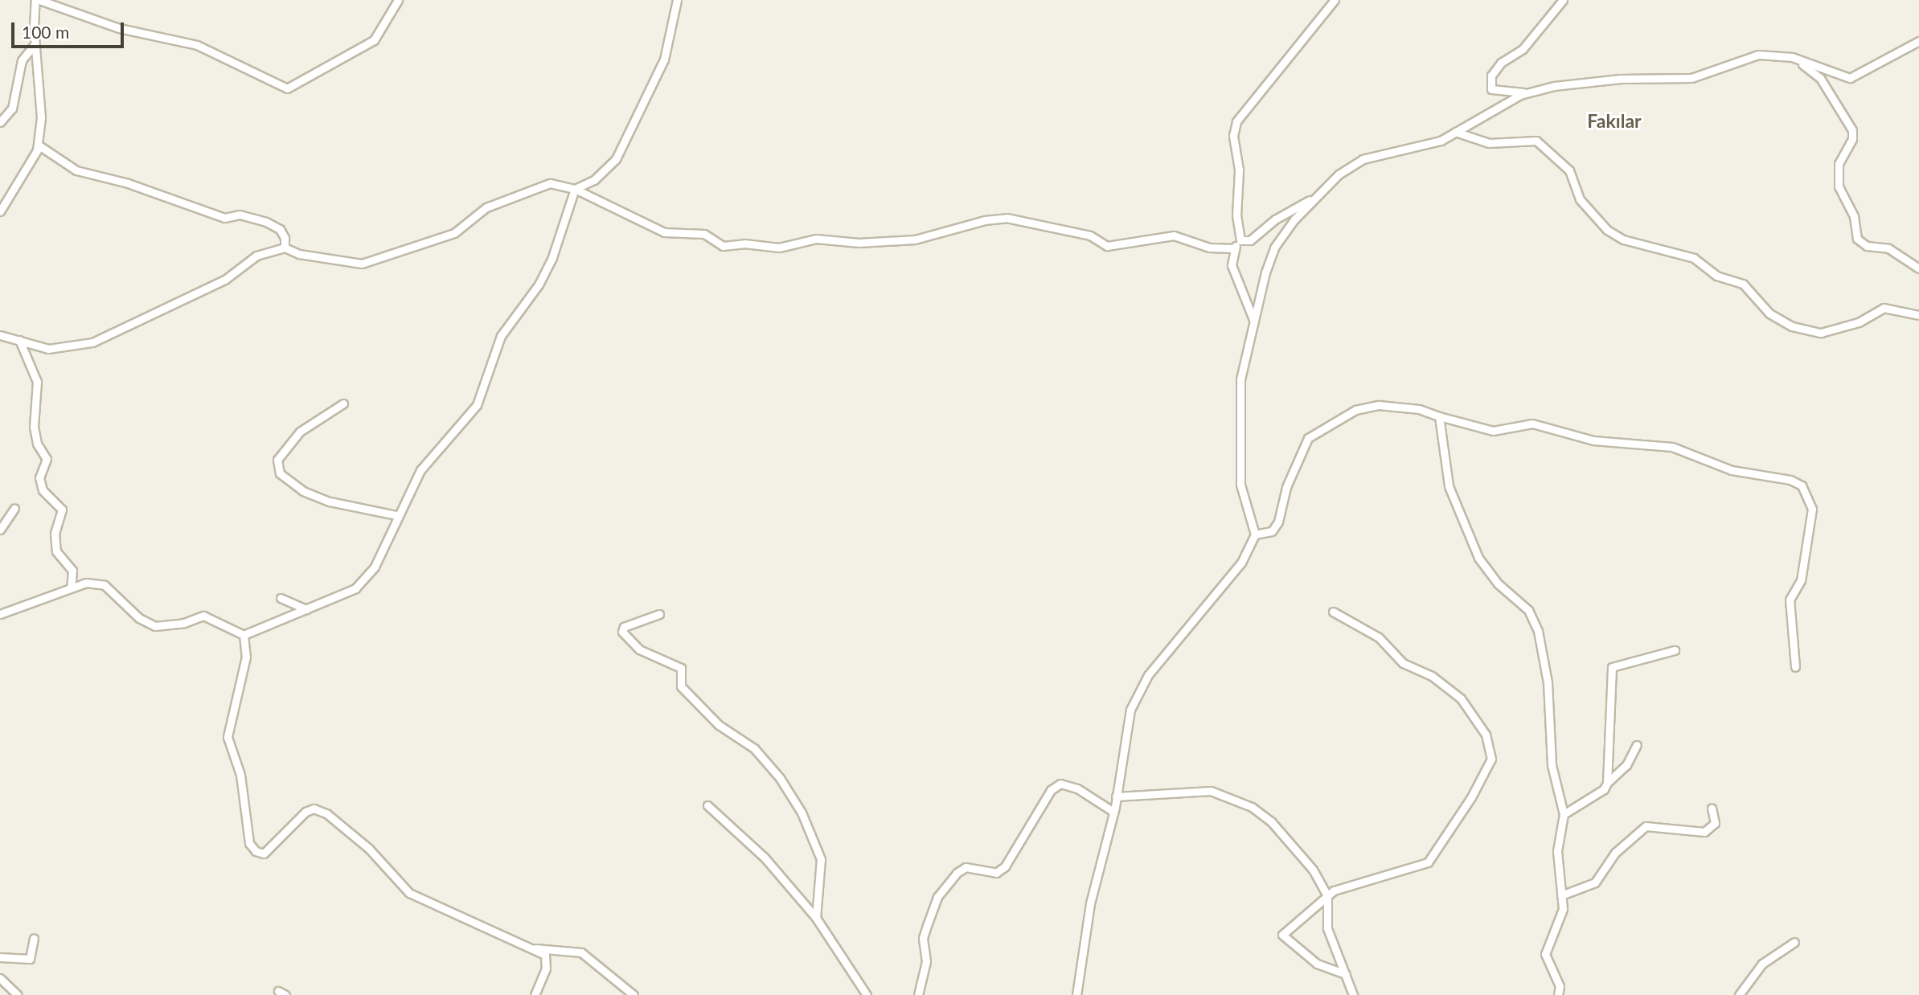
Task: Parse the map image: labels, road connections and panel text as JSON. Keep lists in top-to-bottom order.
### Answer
{
  "districts": ["Fakılar"],
  "scale_bar": "100 m"
}
